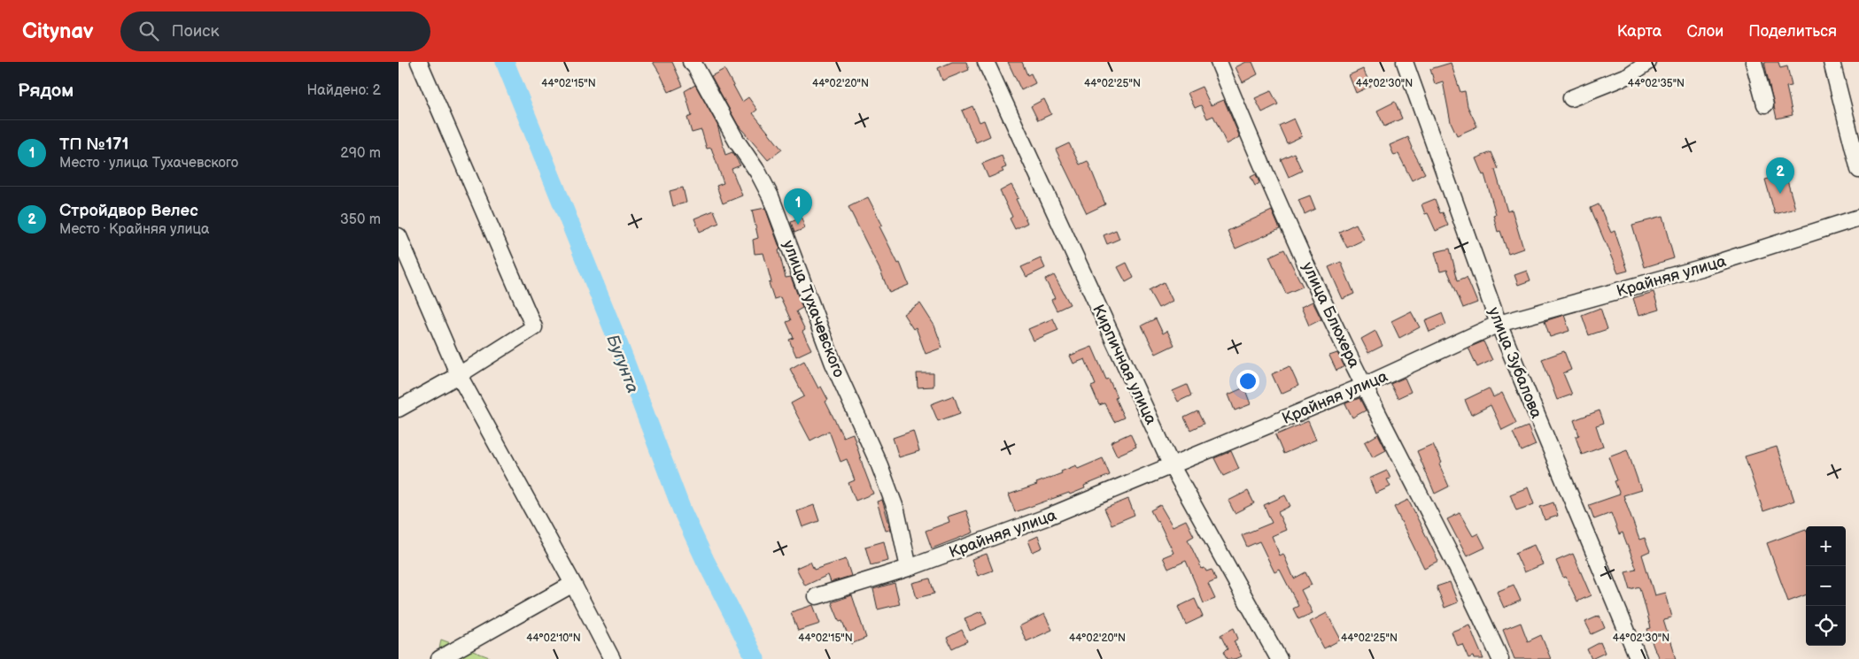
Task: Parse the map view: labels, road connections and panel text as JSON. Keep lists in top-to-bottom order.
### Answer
{
  "streets": {
    "street": [
      "Крайняя улица",
      "улица Тухачевского",
      "улица Блюхера",
      "улица Зубалова",
      "Кирпичная улица"
    ]
  },
  "crossings": [
    ["Крайняя улица", "улица Тухачевского"],
    ["Крайняя улица", "улица Блюхера"],
    ["Крайняя улица", "улица Зубалова"],
    ["Крайняя улица", "Кирпичная улица"]
  ],
  "water": ["Бугунта"],
  "page": {
    "header": "Citynav",
    "search": "Поиск",
    "nav": ["Карта", "Слои", "Поделиться"],
    "heading": ["Рядом", "Найдено: 2"],
    "list": [
      {
        "mark": "1",
        "name": "ТП №171",
        "note": "Место · улица Тухачевского",
        "value": "290 m"
      },
      {
        "mark": "2",
        "name": "Стройдвор Велес",
        "note": "Место · Крайняя улица",
        "value": "350 m"
      }
    ],
    "pins": ["2", "1"],
    "map_buttons": ["+", "−"]
  },
  "coordinates": [
    "44°02'35\"N",
    "44°02'15\"N",
    "44°02'20\"N",
    "44°02'25\"N",
    "44°02'30\"N",
    "44°02'10\"N"
  ]
}
